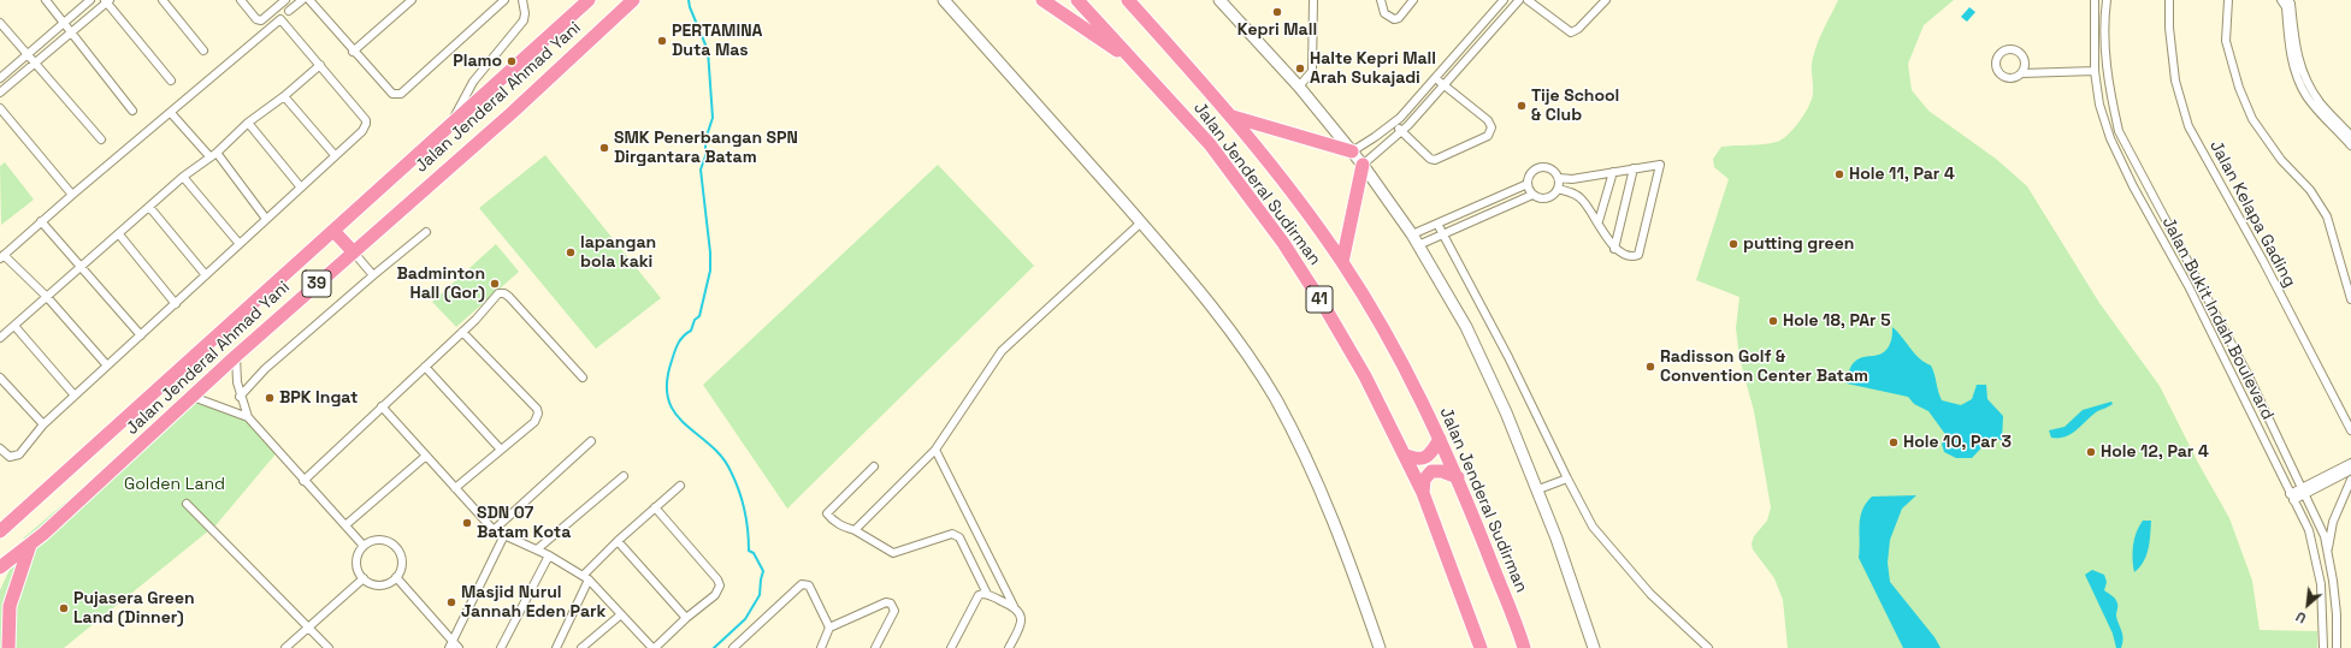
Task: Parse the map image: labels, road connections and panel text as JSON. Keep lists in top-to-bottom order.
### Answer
{
  "streets": {
    "highway": [
      "Jalan Jenderal Ahmad Yani",
      "Jalan Jenderal Sudirman",
      "39",
      "41"
    ],
    "street": ["Jalan Kelapa Gading", "Jalan Bukit Indah Boulevard"]
  },
  "parks": ["Golden Land"],
  "places": [
    "Kepri Mall",
    "PERTAMINA Duta Mas",
    "Plamo",
    "Halte Kepri Mall Arah Sukajadi",
    "Tije School & Club",
    "SMK Penerbangan SPN Dirgantara Batam",
    "Hole 11, Par 4",
    "putting green",
    "lapangan bola kaki",
    "Badminton Hall (Gor)",
    "Hole 18, PAr 5",
    "Radisson Golf & Convention Center Batam",
    "BPK Ingat",
    "Hole 10, Par 3",
    "Hole 12, Par 4",
    "SDN 07 Batam Kota",
    "Masjid Nurul Jannah Eden Park",
    "Pujasera Green Land (Dinner)"
  ],
  "north": "bottom left"
}
